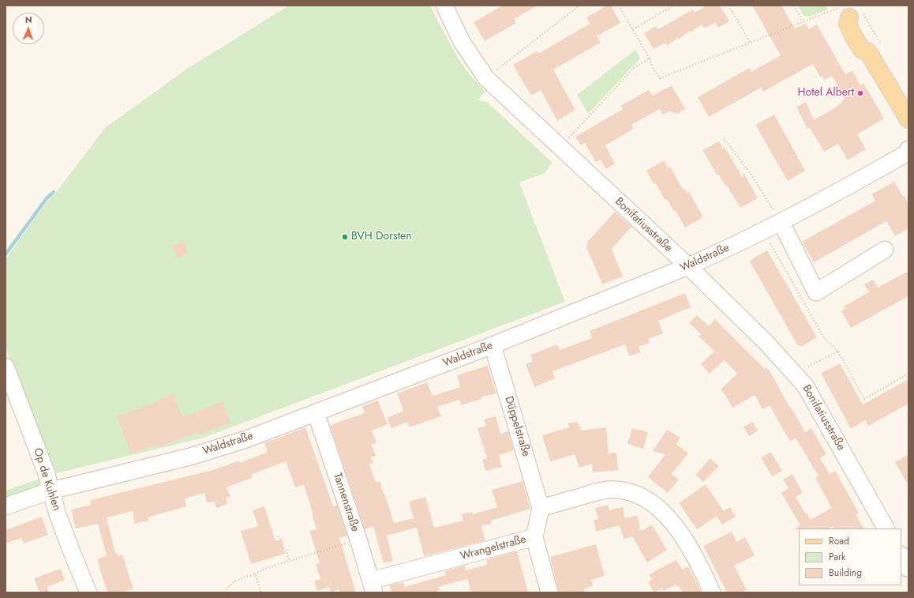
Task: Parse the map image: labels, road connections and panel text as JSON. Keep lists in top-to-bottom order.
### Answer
{
  "streets": {
    "street": [
      "Bonifatiusstraße",
      "Waldstraße",
      "Düppelstraße",
      "Op de Kuhlen",
      "Tannenstraße",
      "Wrangelstraße"
    ]
  },
  "crossings": [
    ["Bonifatiusstraße", "Waldstraße"],
    ["Waldstraße", "Düppelstraße"],
    ["Waldstraße", "Op de Kuhlen"],
    ["Waldstraße", "Tannenstraße"],
    ["Düppelstraße", "Wrangelstraße"],
    ["Tannenstraße", "Wrangelstraße"]
  ],
  "places": ["Hotel Albert", "BVH Dorsten"],
  "legend": ["Road", "Park", "Building"],
  "north": "top"
}
